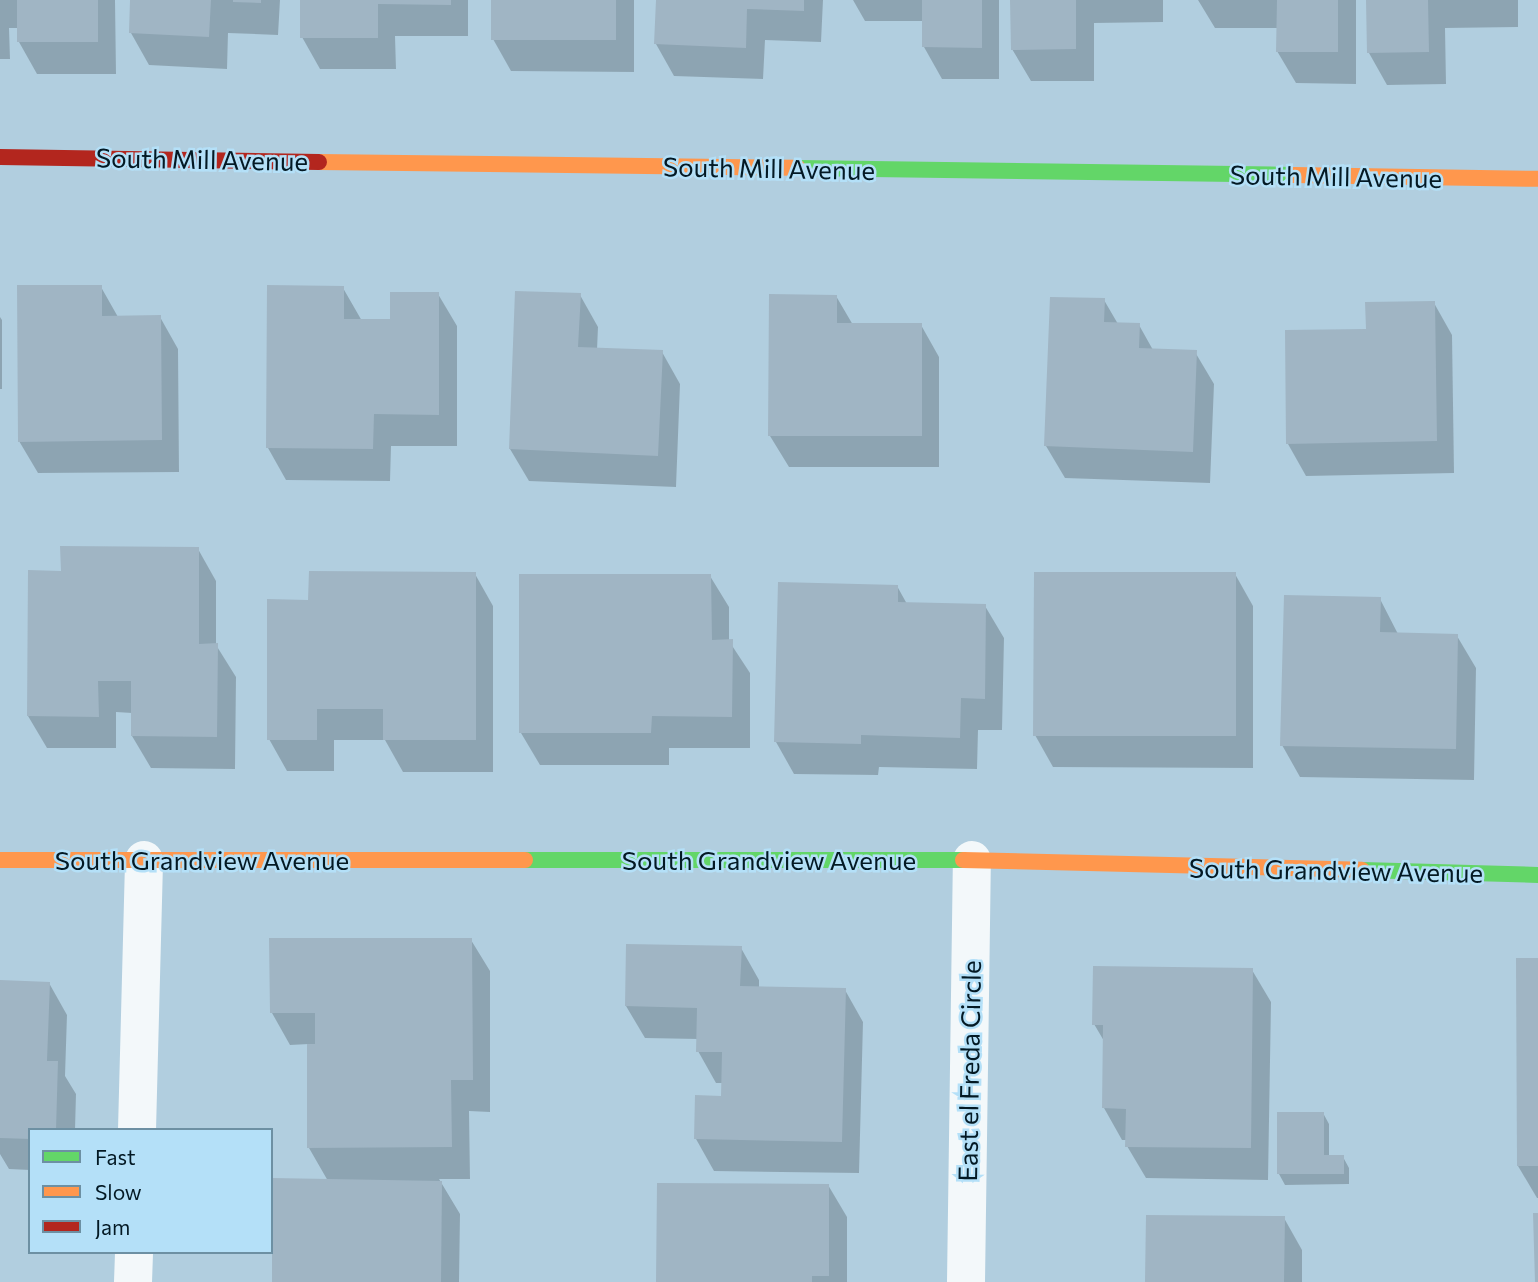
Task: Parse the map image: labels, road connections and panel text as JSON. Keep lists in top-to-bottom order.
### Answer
{
  "streets": {
    "street": ["South Mill Avenue", "South Grandview Avenue", "East el Freda Circle"]
  },
  "crossings": [
    ["South Grandview Avenue", "East el Freda Circle"]
  ],
  "legend": ["Fast", "Slow", "Jam"]
}
